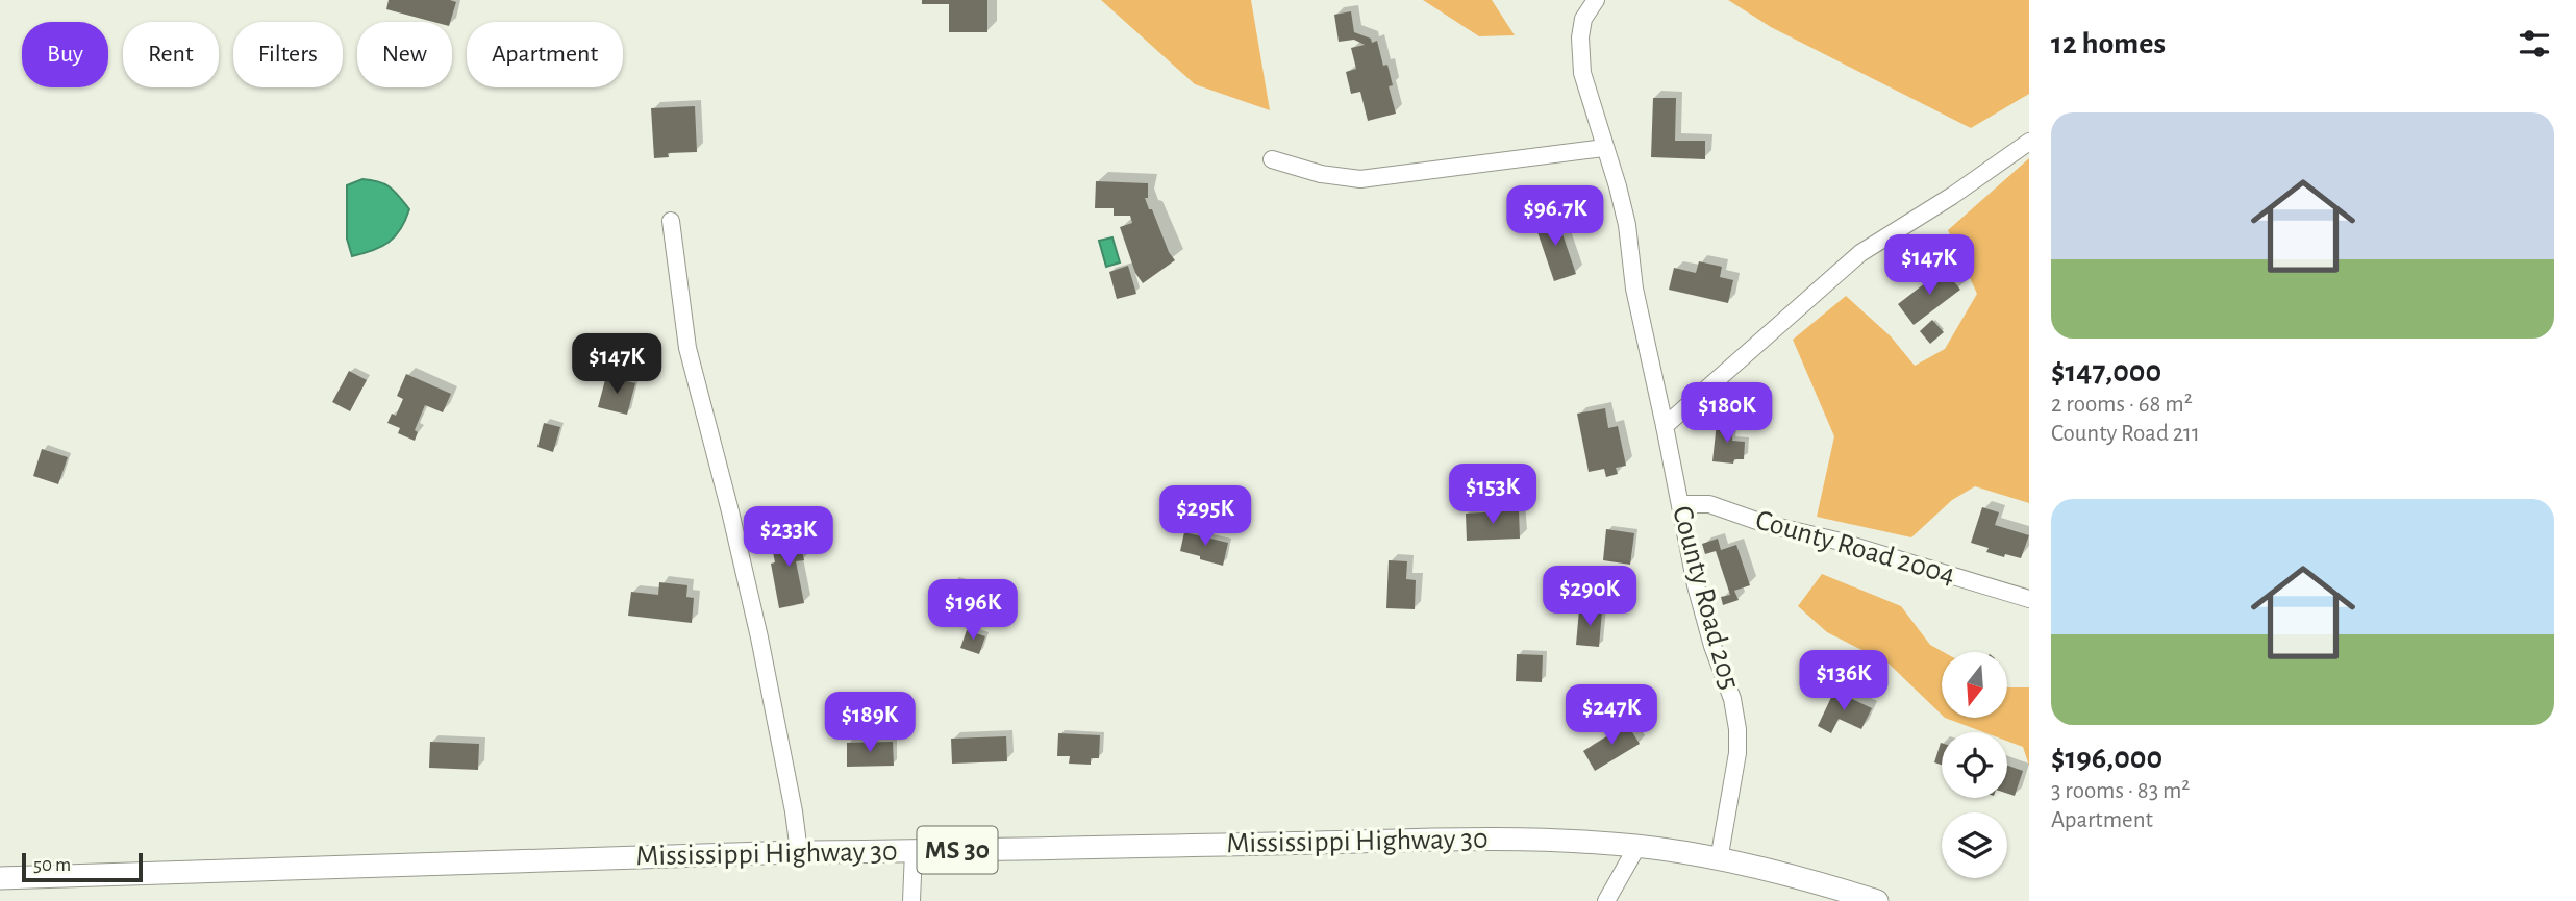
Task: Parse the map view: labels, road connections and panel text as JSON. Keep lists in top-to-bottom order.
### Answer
{
  "streets": {
    "main road": ["Mississippi Highway 30", "MS 30"],
    "street": ["County Road 2004", "County Road 205"]
  },
  "crossings": [
    ["County Road 2004", "County Road 205"],
    ["County Road 205", "Mississippi Highway 30"]
  ],
  "scale_bar": "50 m",
  "north": "bottom",
  "page": {
    "heading": "12 homes",
    "chip": [
      "Buy",
      "Rent",
      "Filters",
      "New",
      "Apartment"
    ],
    "list": [
      {
        "name": "$147,000",
        "note": "2 rooms · 68 m² · County Road 211"
      },
      {
        "name": "$196,000",
        "note": "3 rooms · 83 m² · Apartment"
      }
    ],
    "price": [
      "$96.7K",
      "$147K",
      "$147K",
      "$180K",
      "$153K",
      "$295K",
      "$233K",
      "$290K",
      "$196K",
      "$136K",
      "$247K",
      "$189K"
    ],
    "scale": "50 m"
  }
}
